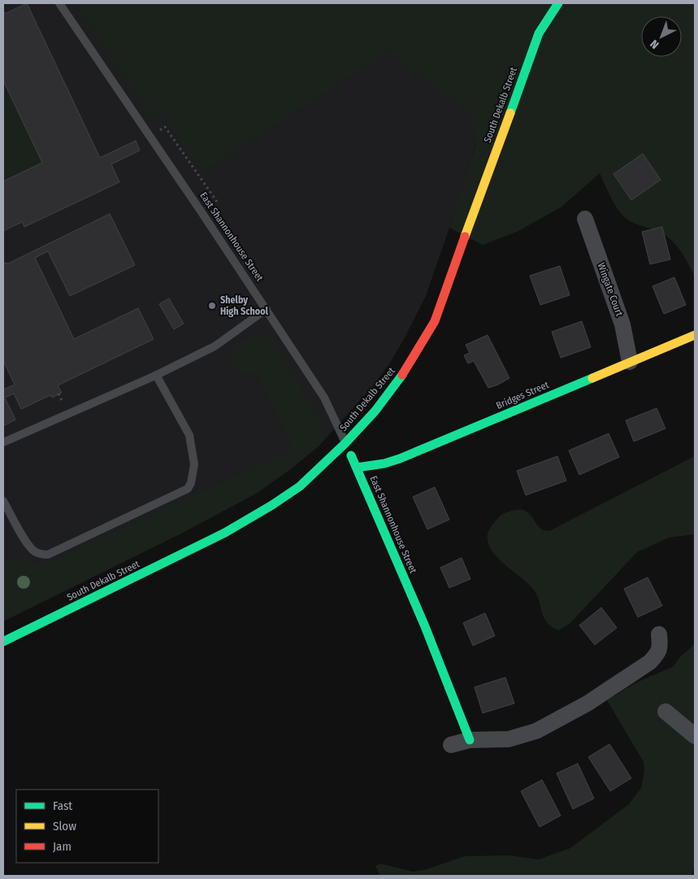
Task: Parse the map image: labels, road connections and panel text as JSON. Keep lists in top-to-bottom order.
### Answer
{
  "streets": {
    "main road": ["South Dekalb Street", "East Shannonhouse Street", "Bridges Street"],
    "street": ["Wingate Court"]
  },
  "crossings": [
    ["South Dekalb Street", "East Shannonhouse Street"],
    ["East Shannonhouse Street", "Bridges Street"],
    ["Wingate Court", "Bridges Street"]
  ],
  "places": ["Shelby High School"],
  "legend": ["Fast", "Slow", "Jam"],
  "north": "bottom left"
}
